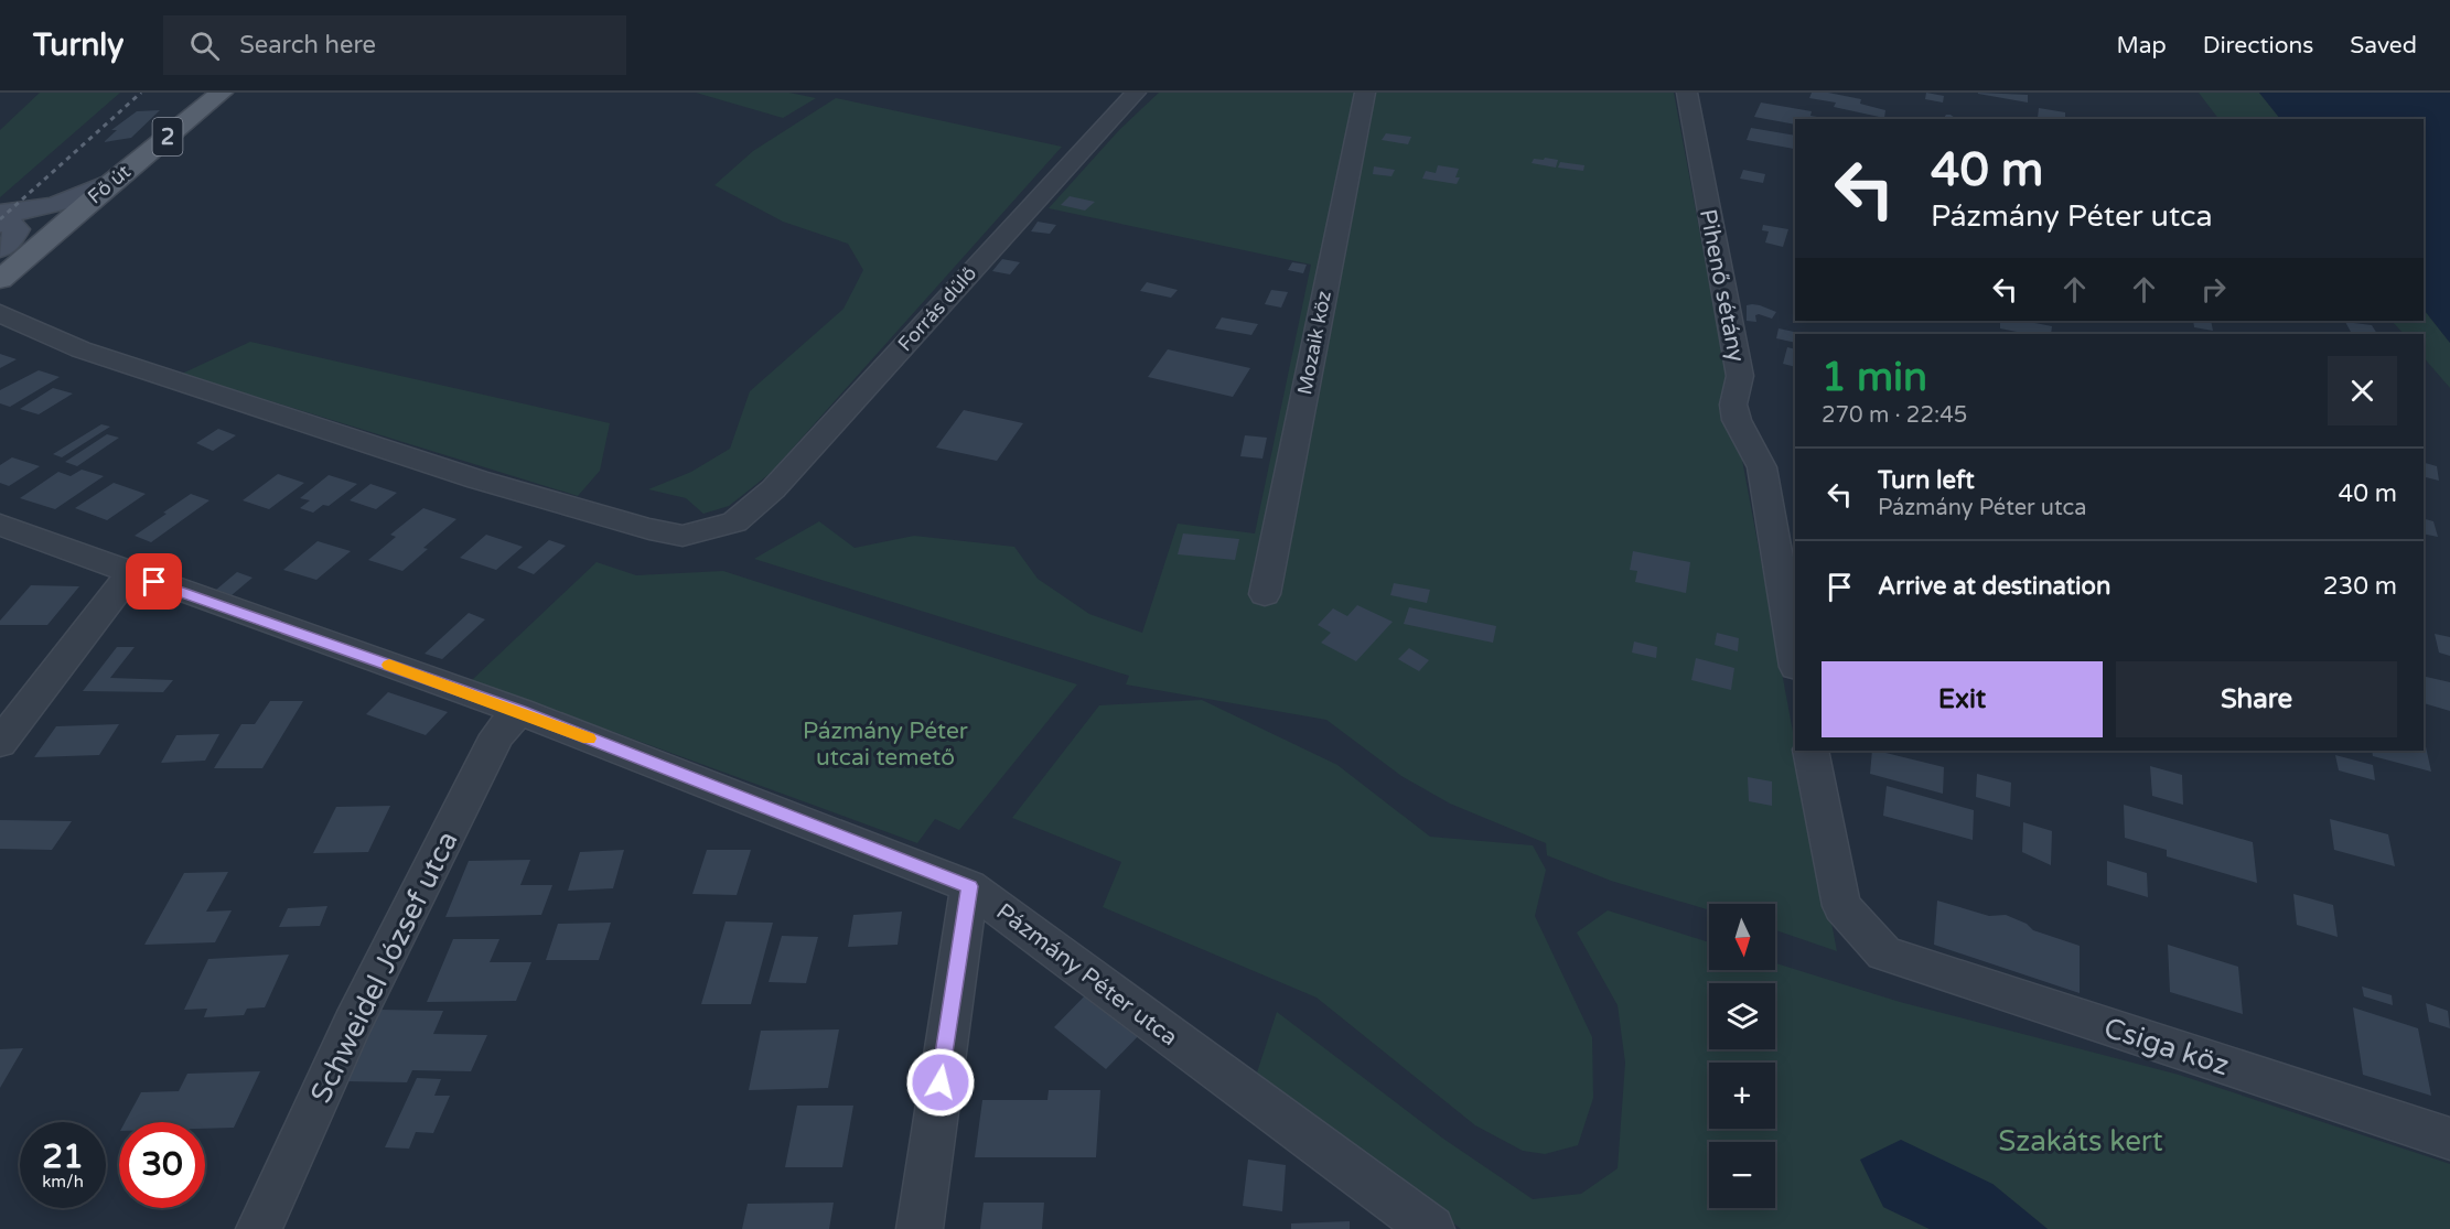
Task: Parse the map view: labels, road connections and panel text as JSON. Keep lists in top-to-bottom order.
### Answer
{
  "streets": {
    "main road": ["2", "Fő út"],
    "street": [
      "Pihenő sétány",
      "Forrás dűlő",
      "Mozaik köz",
      "Schweidel József utca",
      "Pázmány Péter utca",
      "Csiga köz"
    ]
  },
  "crossings": [
    ["Schweidel József utca", "Pázmány Péter utca"]
  ],
  "parks": ["Pázmány Péter utcai temető", "Szakáts kert"],
  "north": "bottom",
  "page": {
    "header": "Turnly",
    "search": "Search here",
    "nav": ["Map", "Directions", "Saved"],
    "turn": ["40 m", "Pázmány Péter utca"],
    "heading": ["1 min", "270 m · 22:45"],
    "list": [
      {
        "name": "Turn left",
        "note": "Pázmány Péter utca",
        "value": "40 m"
      },
      {
        "name": "Arrive at destination",
        "value": "230 m"
      }
    ],
    "buttons": ["Exit", "Share"],
    "map_buttons": ["+", "−"],
    "speed": "21 km/h",
    "limit": "30"
  }
}
